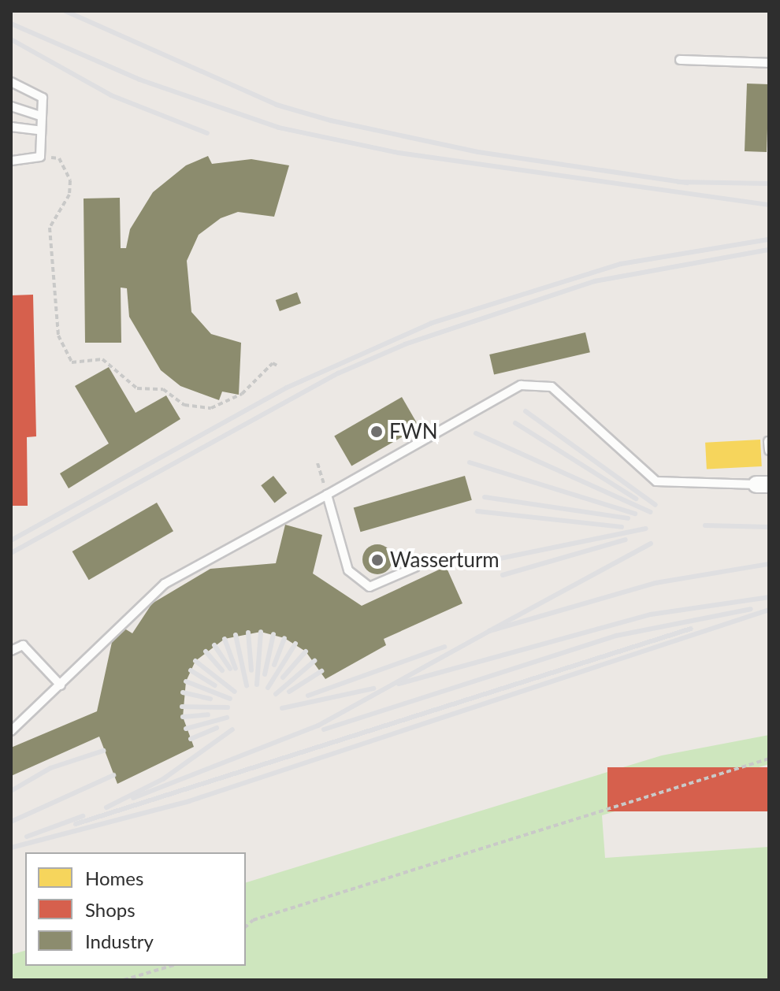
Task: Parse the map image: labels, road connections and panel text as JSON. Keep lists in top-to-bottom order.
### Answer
{
  "places": ["FWN", "Wasserturm"],
  "legend": ["Homes", "Shops", "Industry"]
}
